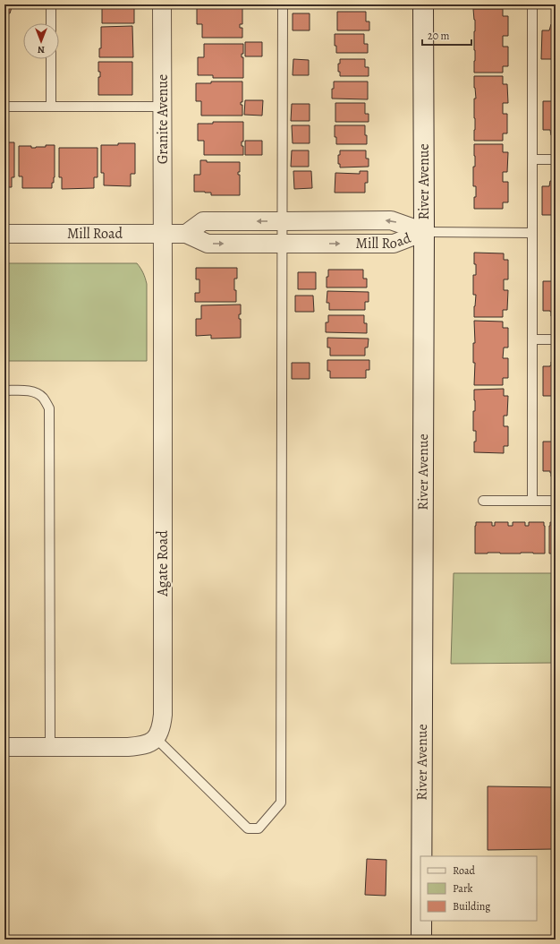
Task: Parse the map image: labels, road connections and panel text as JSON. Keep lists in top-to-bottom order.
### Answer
{
  "streets": {
    "street": [
      "Granite Avenue",
      "River Avenue",
      "Mill Road",
      "Agate Road"
    ]
  },
  "crossings": [
    ["Granite Avenue", "Mill Road"],
    ["Granite Avenue", "Agate Road"],
    ["River Avenue", "Mill Road"],
    ["Mill Road", "Agate Road"]
  ],
  "legend": ["Road", "Park", "Building"],
  "scale_bar": "20 m",
  "north": "bottom"
}
